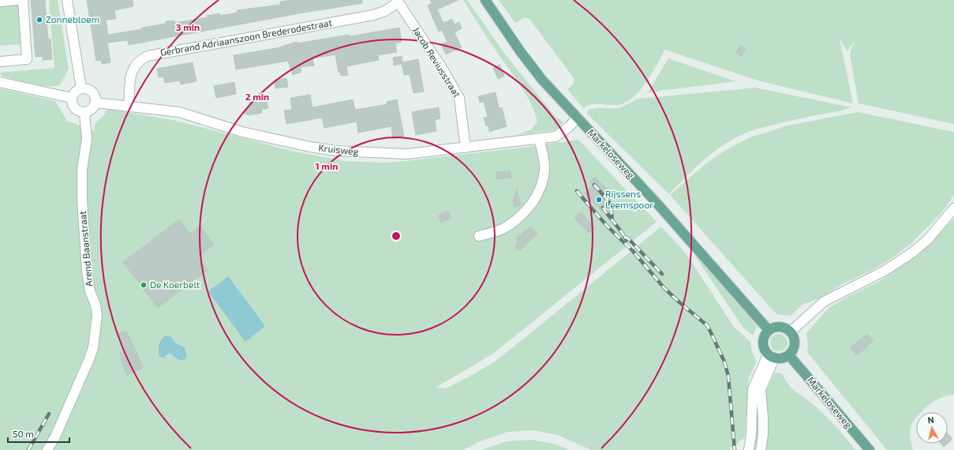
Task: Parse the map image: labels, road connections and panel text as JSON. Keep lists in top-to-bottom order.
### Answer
{
  "streets": {
    "main road": ["Markeloseweg"],
    "street": [
      "Gerbrand Adriaanszoon Brederodestraat",
      "Jacob Reviusstraat",
      "Kruisweg",
      "Arend Baanstraat"
    ]
  },
  "crossings": [
    ["Gerbrand Adriaanszoon Brederodestraat", "Jacob Reviusstraat"],
    ["Gerbrand Adriaanszoon Brederodestraat", "Kruisweg"],
    ["Jacob Reviusstraat", "Kruisweg"],
    ["Kruisweg", "Markeloseweg"],
    ["Kruisweg", "Arend Baanstraat"]
  ],
  "places": ["Zonnebloem", "Rijssens Leemspoor", "De Koerbelt"],
  "scale_bar": "50 m",
  "north": "top",
  "rings": ["3 min", "2 min", "1 min"]
}
